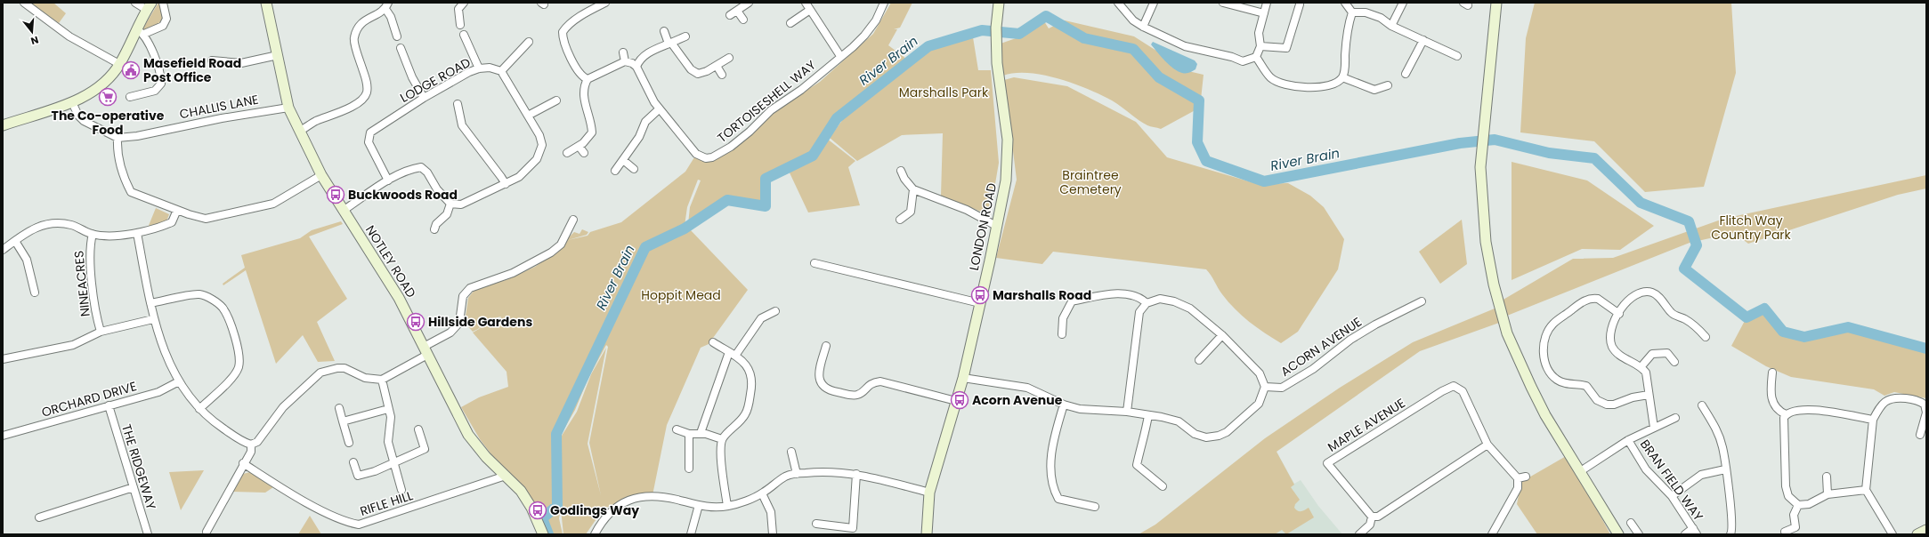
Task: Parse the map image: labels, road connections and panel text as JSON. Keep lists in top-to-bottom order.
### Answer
{
  "streets": {
    "street": [
      "LODGE ROAD",
      "TORTOISESHELL WAY",
      "CHALLIS LANE",
      "LONDON ROAD",
      "NOTLEY ROAD",
      "NINEACRES",
      "ACORN AVENUE",
      "ORCHARD DRIVE",
      "MAPLE AVENUE",
      "THE RIDGEWAY",
      "BRAN FIELD WAY",
      "RIFLE HILL"
    ]
  },
  "crossings": [
    ["CHALLIS LANE", "NOTLEY ROAD"],
    ["NOTLEY ROAD", "RIFLE HILL"],
    ["ORCHARD DRIVE", "THE RIDGEWAY"]
  ],
  "water": ["River Brain"],
  "parks": [
    "Marshalls Park",
    "Braintree Cemetery",
    "Flitch Way Country Park",
    "Hoppit Mead"
  ],
  "places": {
    "public building": ["Masefield Road Post Office"],
    "supermarket": ["The Co-operative Food"],
    "bus stop": [
      "Buckwoods Road",
      "Marshalls Road",
      "Hillside Gardens",
      "Acorn Avenue",
      "Godlings Way"
    ]
  },
  "north": "bottom"
}
